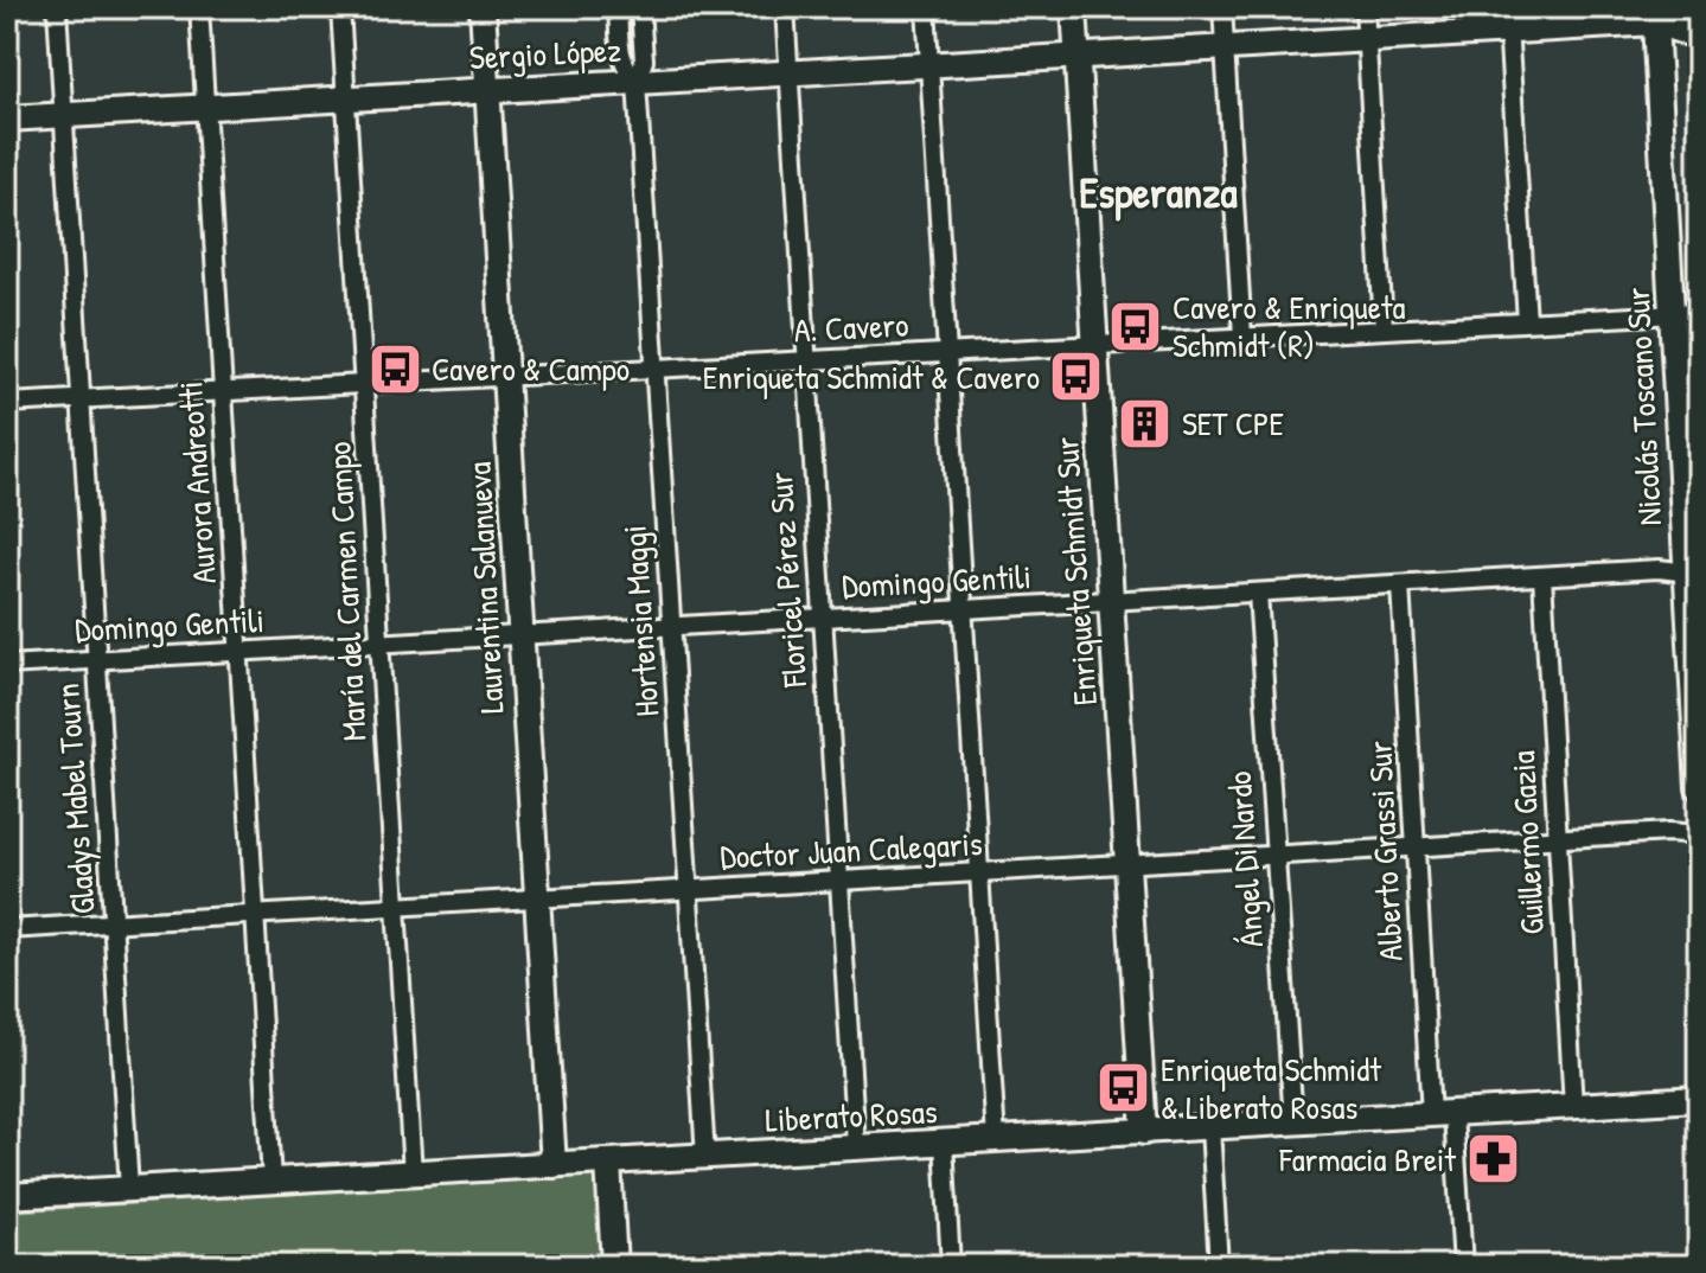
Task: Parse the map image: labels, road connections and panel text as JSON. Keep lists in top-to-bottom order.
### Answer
{
  "streets": {
    "street": [
      "Sergio López",
      "A. Cavero",
      "Nicolás Toscano Sur",
      "Aurora Andreotti",
      "Enriqueta Schmidt Sur",
      "Floricel Pérez Sur",
      "Domingo Gentili",
      "Laurentina Salanueva",
      "María del Carmen Campo",
      "Hortensia Maggi",
      "Gladys Mabel Tourn",
      "Guillermo Gazia",
      "Doctor Juan Calegaris",
      "Alberto Grassi Sur",
      "Ángel Di Nardo",
      "Liberato Rosas"
    ]
  },
  "crossings": [
    ["Sergio López", "Nicolás Toscano Sur"],
    ["Sergio López", "Aurora Andreotti"],
    ["Sergio López", "Enriqueta Schmidt Sur"],
    ["Sergio López", "Floricel Pérez Sur"],
    ["Sergio López", "Laurentina Salanueva"],
    ["Sergio López", "María del Carmen Campo"],
    ["Sergio López", "Hortensia Maggi"],
    ["Sergio López", "Gladys Mabel Tourn"],
    ["A. Cavero", "Nicolás Toscano Sur"],
    ["A. Cavero", "Aurora Andreotti"],
    ["A. Cavero", "Enriqueta Schmidt Sur"],
    ["A. Cavero", "Floricel Pérez Sur"],
    ["A. Cavero", "Laurentina Salanueva"],
    ["A. Cavero", "María del Carmen Campo"],
    ["A. Cavero", "Hortensia Maggi"],
    ["A. Cavero", "Gladys Mabel Tourn"],
    ["Nicolás Toscano Sur", "Domingo Gentili"],
    ["Aurora Andreotti", "Domingo Gentili"],
    ["Aurora Andreotti", "Doctor Juan Calegaris"],
    ["Aurora Andreotti", "Liberato Rosas"],
    ["Enriqueta Schmidt Sur", "Domingo Gentili"],
    ["Enriqueta Schmidt Sur", "Doctor Juan Calegaris"],
    ["Enriqueta Schmidt Sur", "Liberato Rosas"],
    ["Floricel Pérez Sur", "Domingo Gentili"],
    ["Floricel Pérez Sur", "Doctor Juan Calegaris"],
    ["Floricel Pérez Sur", "Liberato Rosas"],
    ["Domingo Gentili", "Laurentina Salanueva"],
    ["Domingo Gentili", "María del Carmen Campo"],
    ["Domingo Gentili", "Hortensia Maggi"],
    ["Domingo Gentili", "Gladys Mabel Tourn"],
    ["Domingo Gentili", "Guillermo Gazia"],
    ["Domingo Gentili", "Alberto Grassi Sur"],
    ["Domingo Gentili", "Ángel Di Nardo"],
    ["Laurentina Salanueva", "Doctor Juan Calegaris"],
    ["Laurentina Salanueva", "Liberato Rosas"],
    ["María del Carmen Campo", "Doctor Juan Calegaris"],
    ["María del Carmen Campo", "Liberato Rosas"],
    ["Hortensia Maggi", "Doctor Juan Calegaris"],
    ["Hortensia Maggi", "Liberato Rosas"],
    ["Gladys Mabel Tourn", "Doctor Juan Calegaris"],
    ["Gladys Mabel Tourn", "Liberato Rosas"],
    ["Guillermo Gazia", "Doctor Juan Calegaris"],
    ["Guillermo Gazia", "Liberato Rosas"],
    ["Doctor Juan Calegaris", "Alberto Grassi Sur"],
    ["Doctor Juan Calegaris", "Ángel Di Nardo"],
    ["Alberto Grassi Sur", "Liberato Rosas"],
    ["Ángel Di Nardo", "Liberato Rosas"]
  ],
  "districts": ["Esperanza"],
  "places": {
    "bus stop": [
      "Cavero & Enriqueta Schmidt (R)",
      "Cavero & Campo",
      "Enriqueta Schmidt & Cavero",
      "Enriqueta Schmidt & Liberato Rosas"
    ],
    "building": ["SET CPE"],
    "pharmacy": ["Farmacia Breit"]
  }
}
